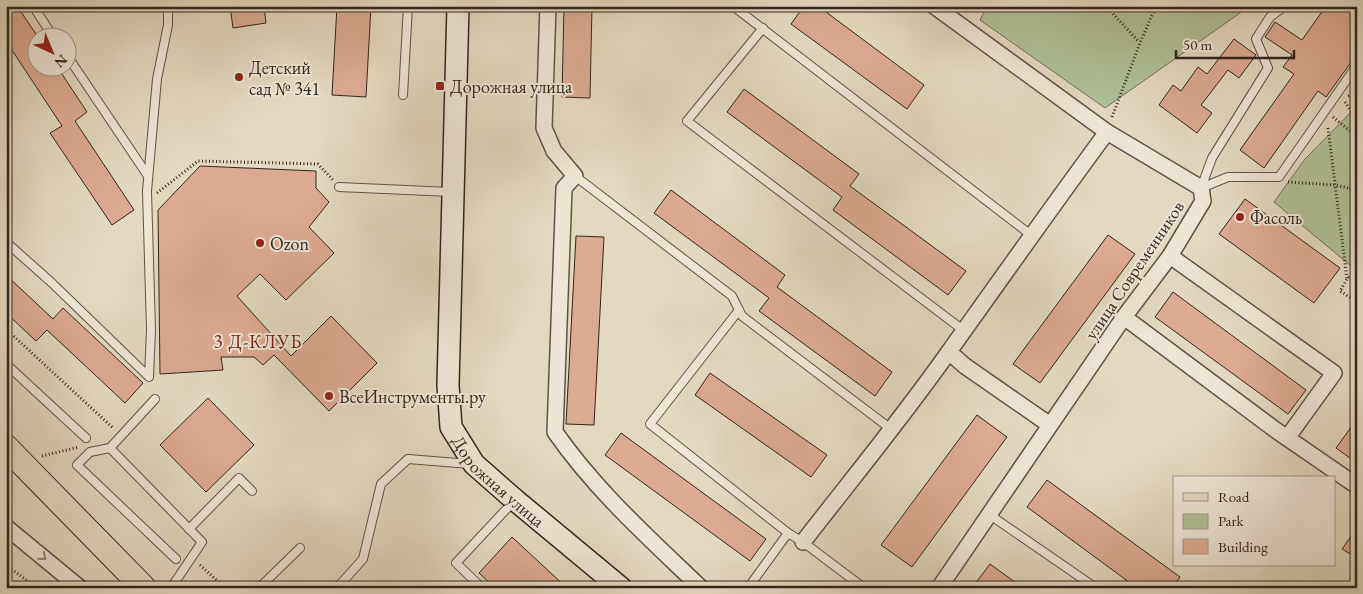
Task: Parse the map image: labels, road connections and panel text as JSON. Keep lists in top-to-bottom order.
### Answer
{
  "streets": {
    "street": ["улица Современников", "Дорожная улица"]
  },
  "districts": ["3 Д-КЛУБ"],
  "places": {
    "other": [
      "Детский сад № 341",
      "Фасоль",
      "Ozon",
      "ВсеИнструменты.ру"
    ],
    "transit": ["Дорожная улица"]
  },
  "legend": ["Road", "Park", "Building"],
  "scale_bar": "50 m",
  "north": "bottom right"
}
